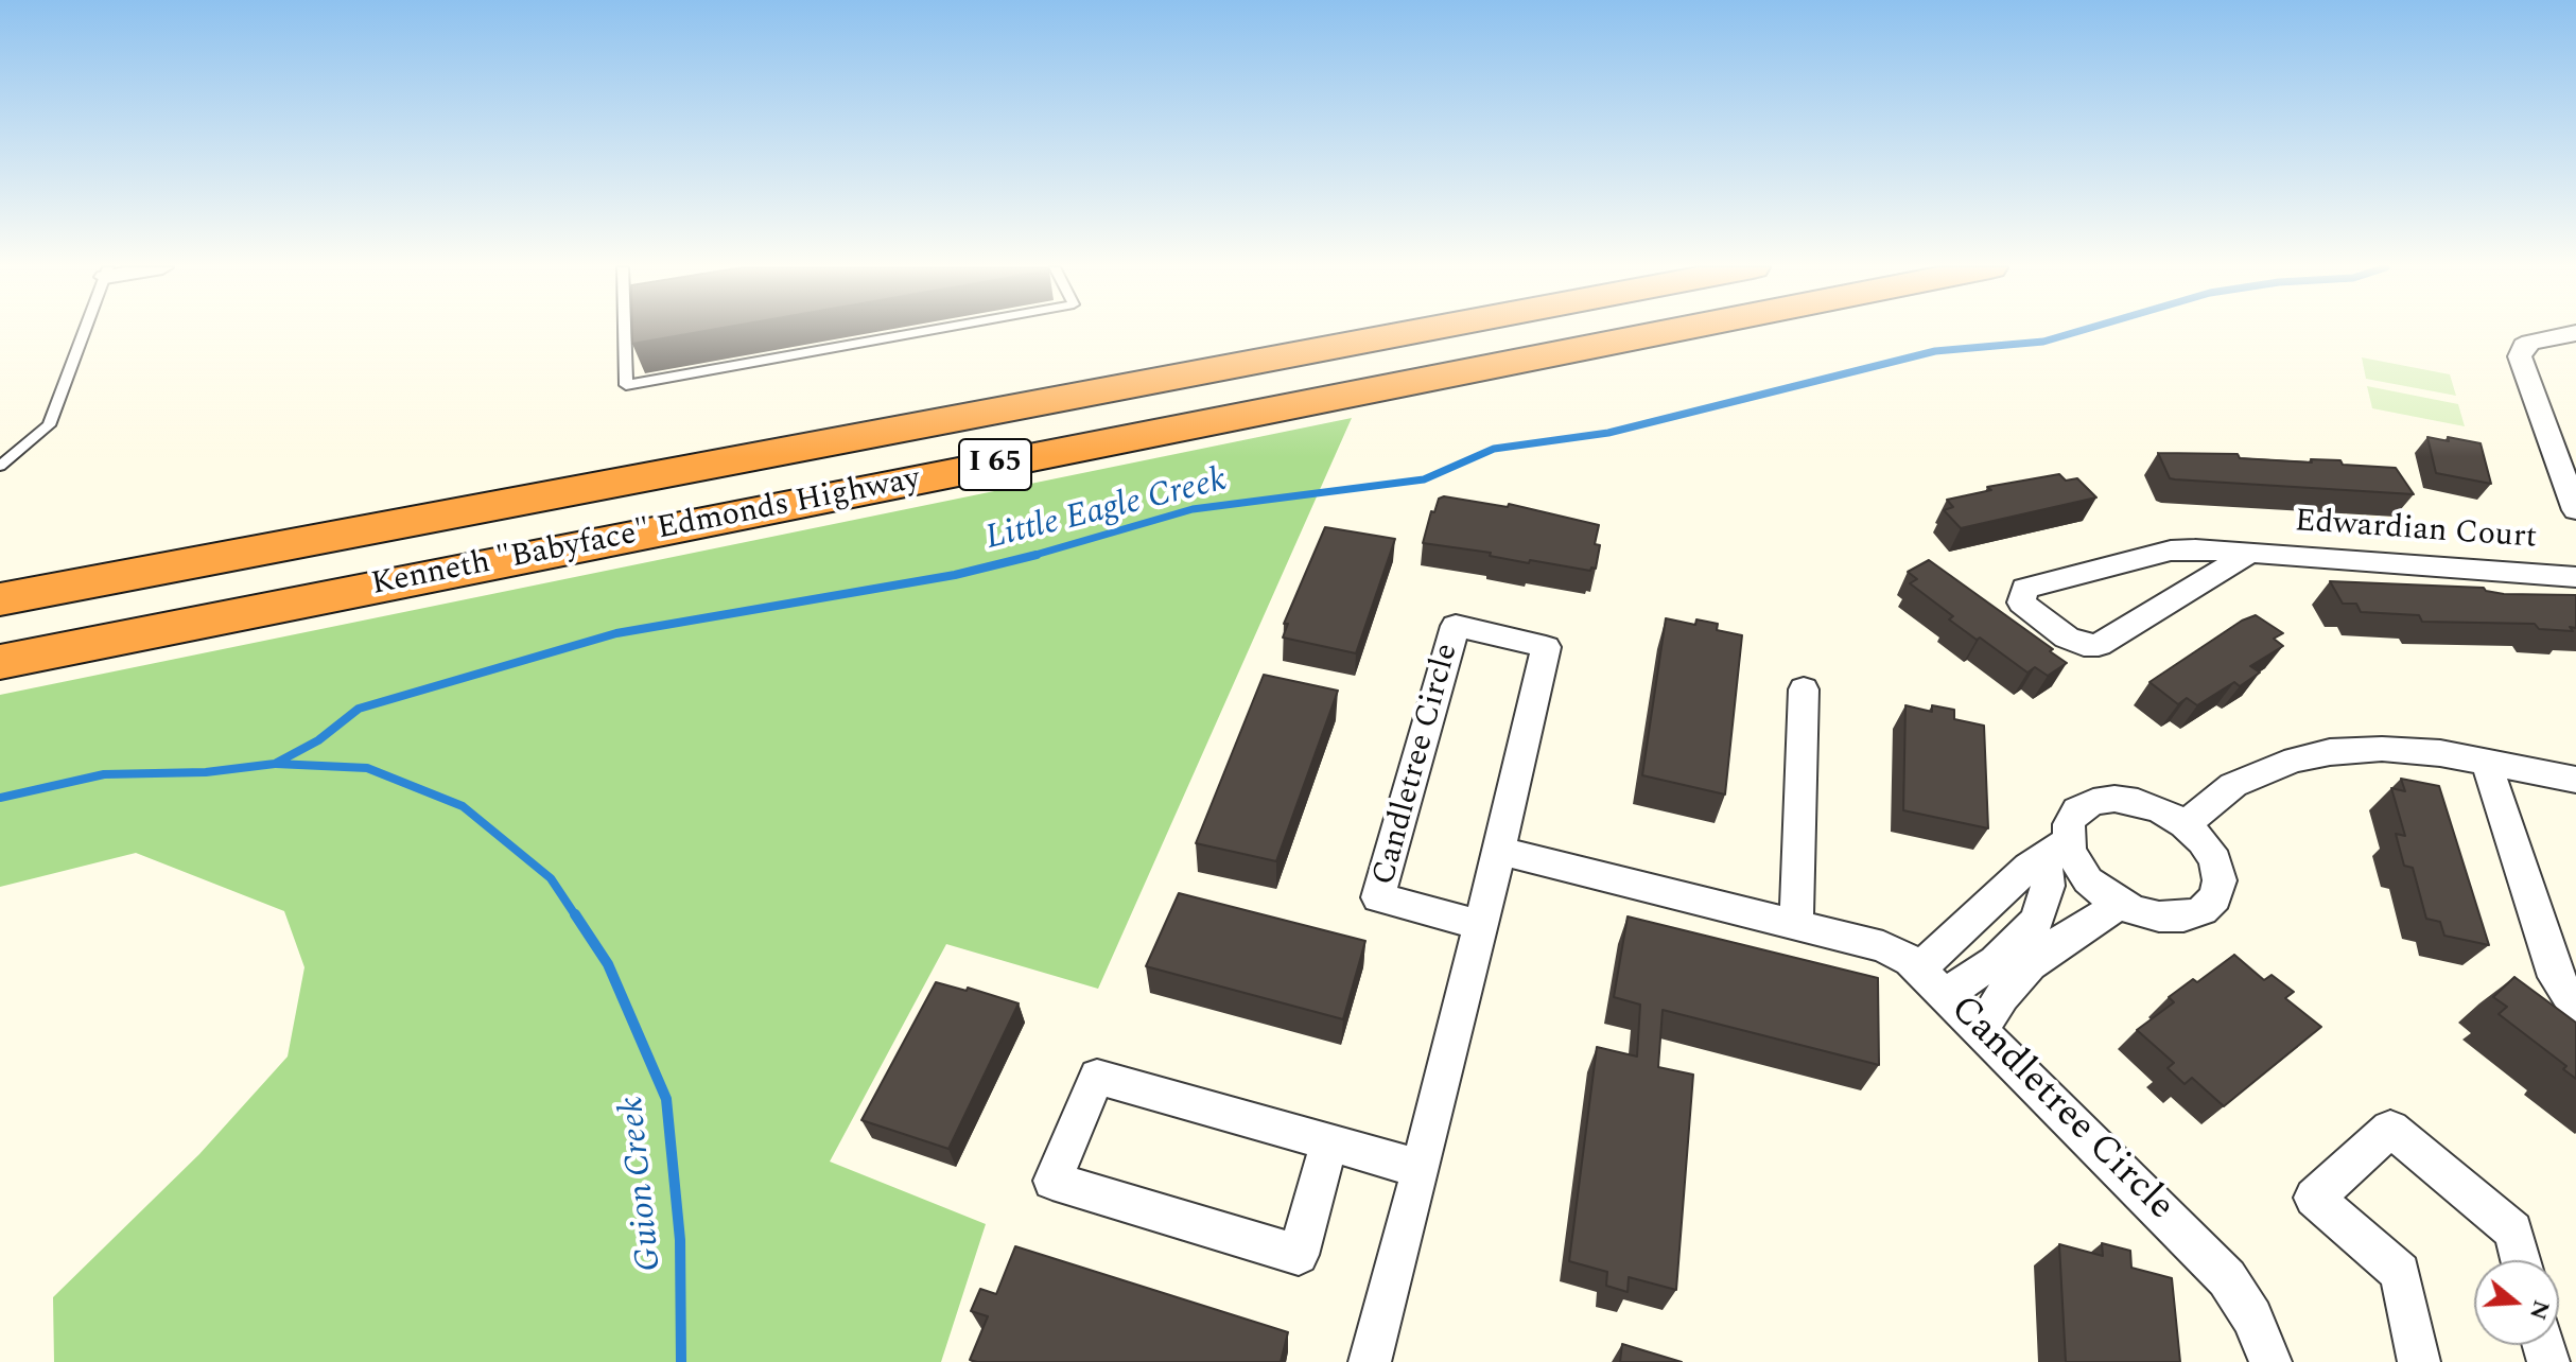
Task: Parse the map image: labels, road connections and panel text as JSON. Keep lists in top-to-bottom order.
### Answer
{
  "streets": {
    "highway": ["I 65", "Kenneth \"Babyface\" Edmonds Highway"],
    "street": ["Edwardian Court", "Candletree Circle"]
  },
  "water": ["Little Eagle Creek", "Guion Creek"],
  "north": "right"
}
